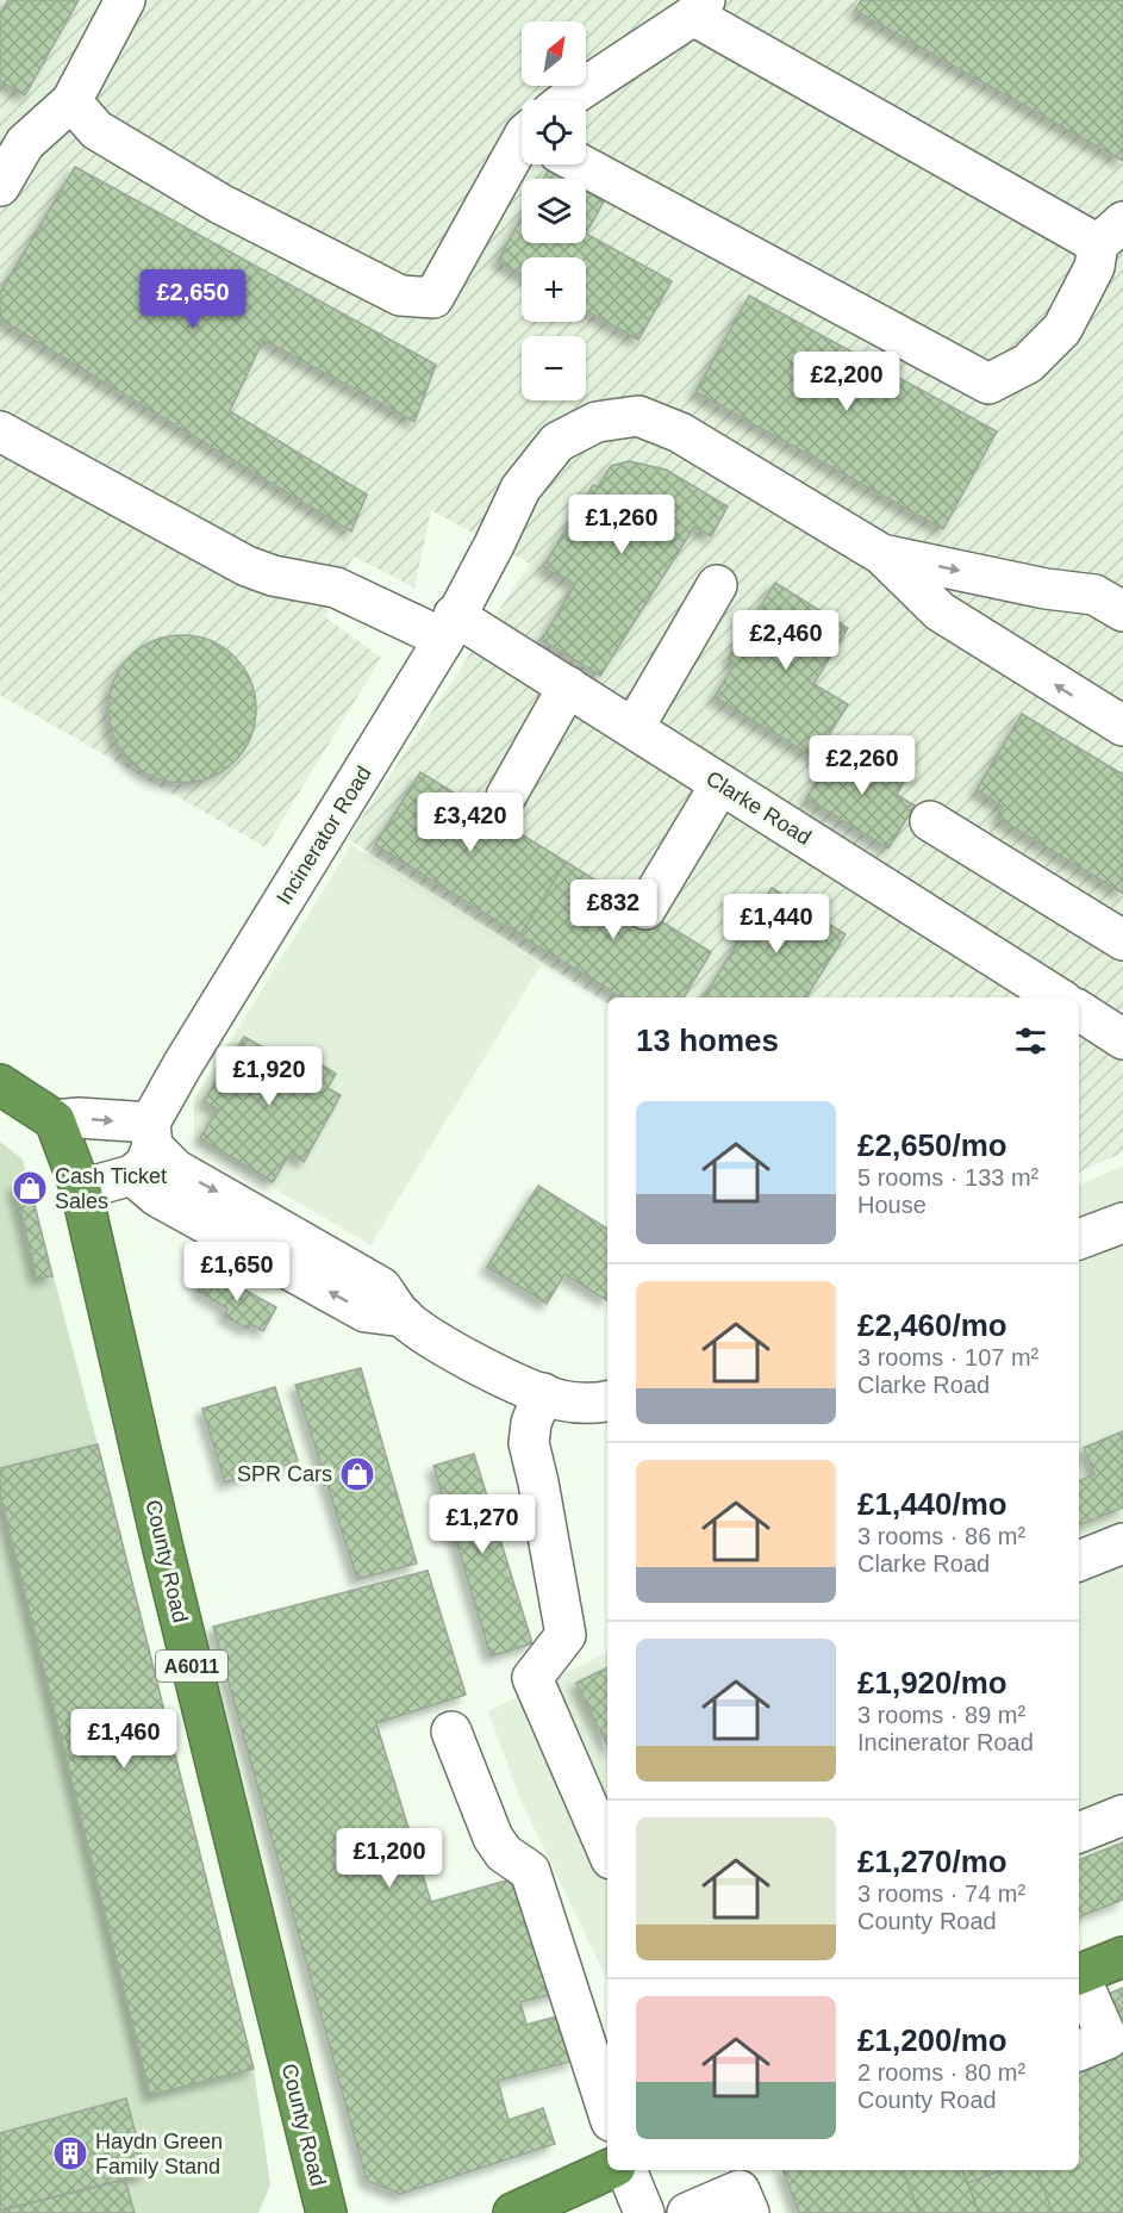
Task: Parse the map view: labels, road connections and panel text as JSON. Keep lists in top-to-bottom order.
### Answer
{
  "streets": {
    "highway": ["County Road", "A6011"],
    "street": ["Clarke Road", "Incinerator Road"]
  },
  "crossings": [
    ["Clarke Road", "Incinerator Road"]
  ],
  "places": {
    "shop": ["Cash Ticket Sales", "SPR Cars"],
    "building": ["Haydn Green Family Stand"]
  },
  "north": "top right",
  "page": {
    "map_buttons": ["+", "−"],
    "price": [
      "£2,650",
      "£2,200",
      "£1,260",
      "£2,460",
      "£2,260",
      "£3,420",
      "£832",
      "£1,440",
      "£1,920",
      "£1,650",
      "£1,270",
      "£1,460",
      "£1,200"
    ],
    "heading": "13 homes",
    "list": [
      {
        "name": "£2,650/mo",
        "note": "5 rooms · 133 m² · House"
      },
      {
        "name": "£2,460/mo",
        "note": "3 rooms · 107 m² · Clarke Road"
      },
      {
        "name": "£1,440/mo",
        "note": "3 rooms · 86 m² · Clarke Road"
      },
      {
        "name": "£1,920/mo",
        "note": "3 rooms · 89 m² · Incinerator Road"
      },
      {
        "name": "£1,270/mo",
        "note": "3 rooms · 74 m² · County Road"
      },
      {
        "name": "£1,200/mo",
        "note": "2 rooms · 80 m² · County Road"
      }
    ]
  }
}
